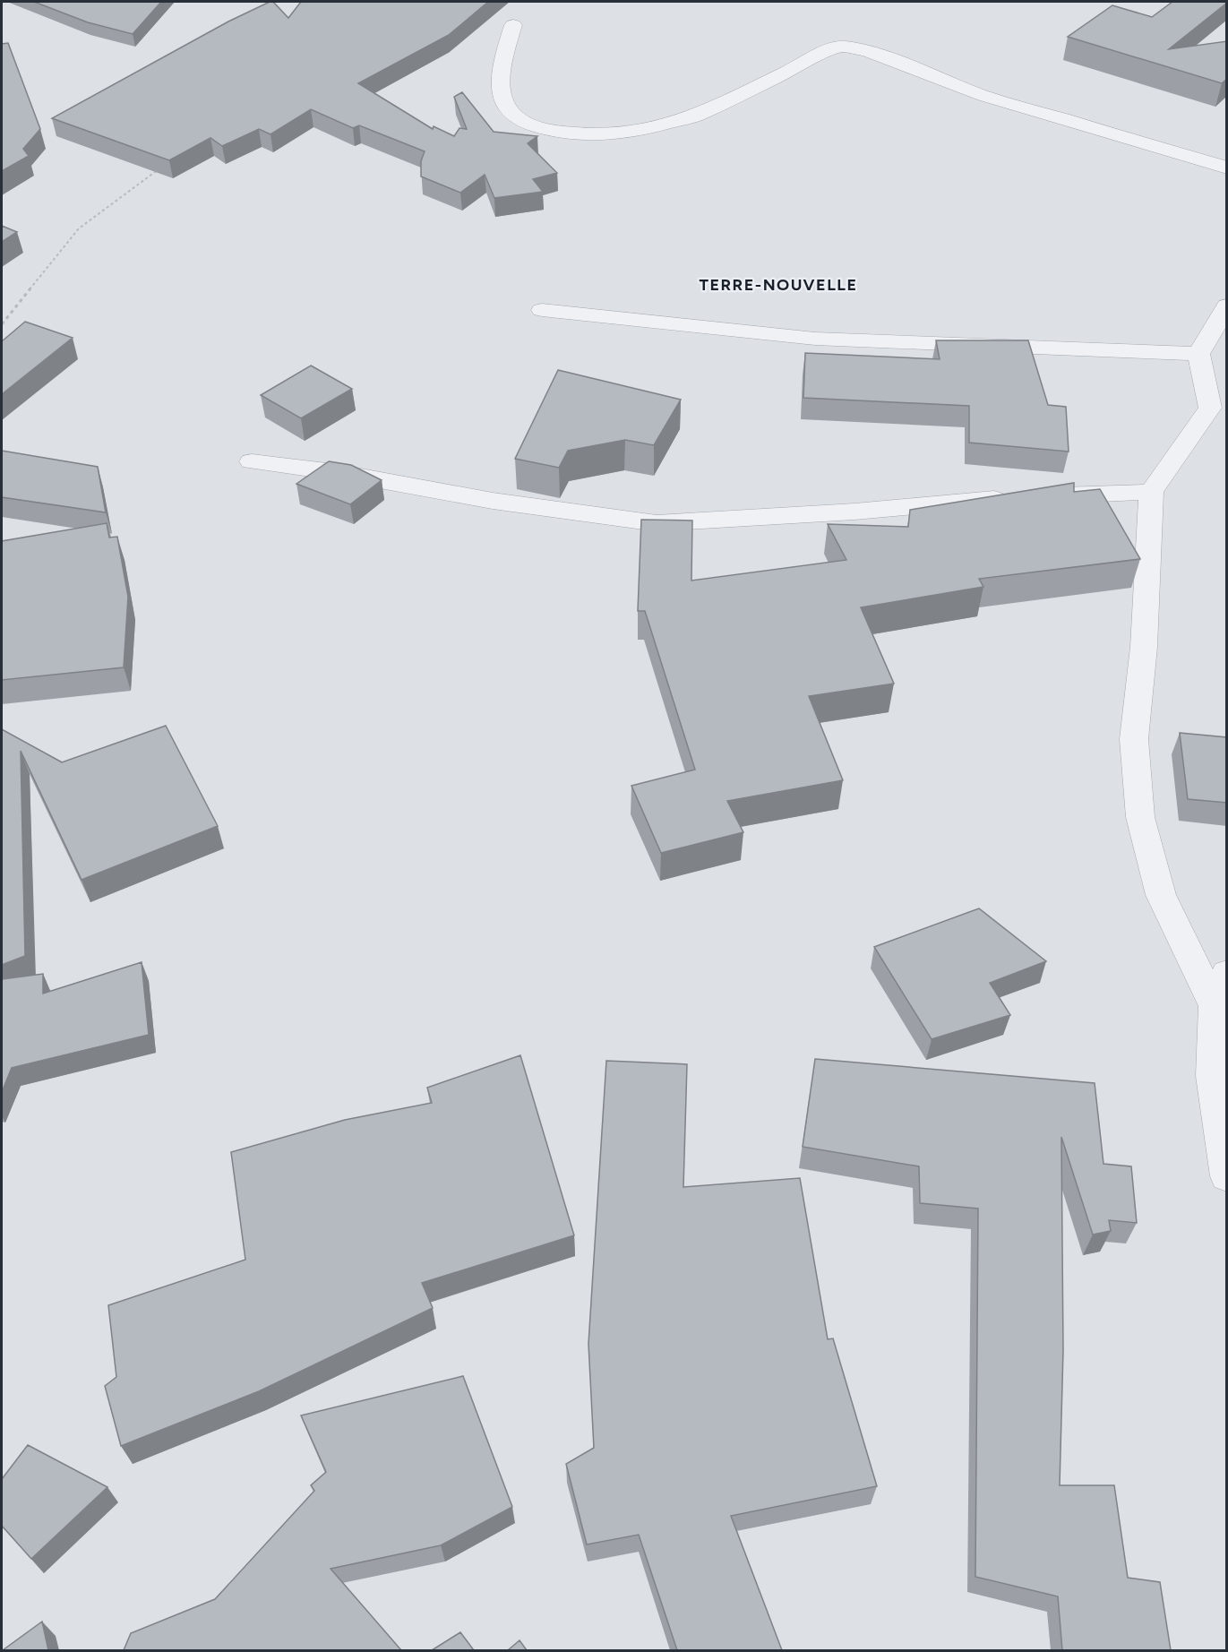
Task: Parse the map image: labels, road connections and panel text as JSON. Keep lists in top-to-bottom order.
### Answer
{
  "districts": ["TERRE-NOUVELLE"]
}
